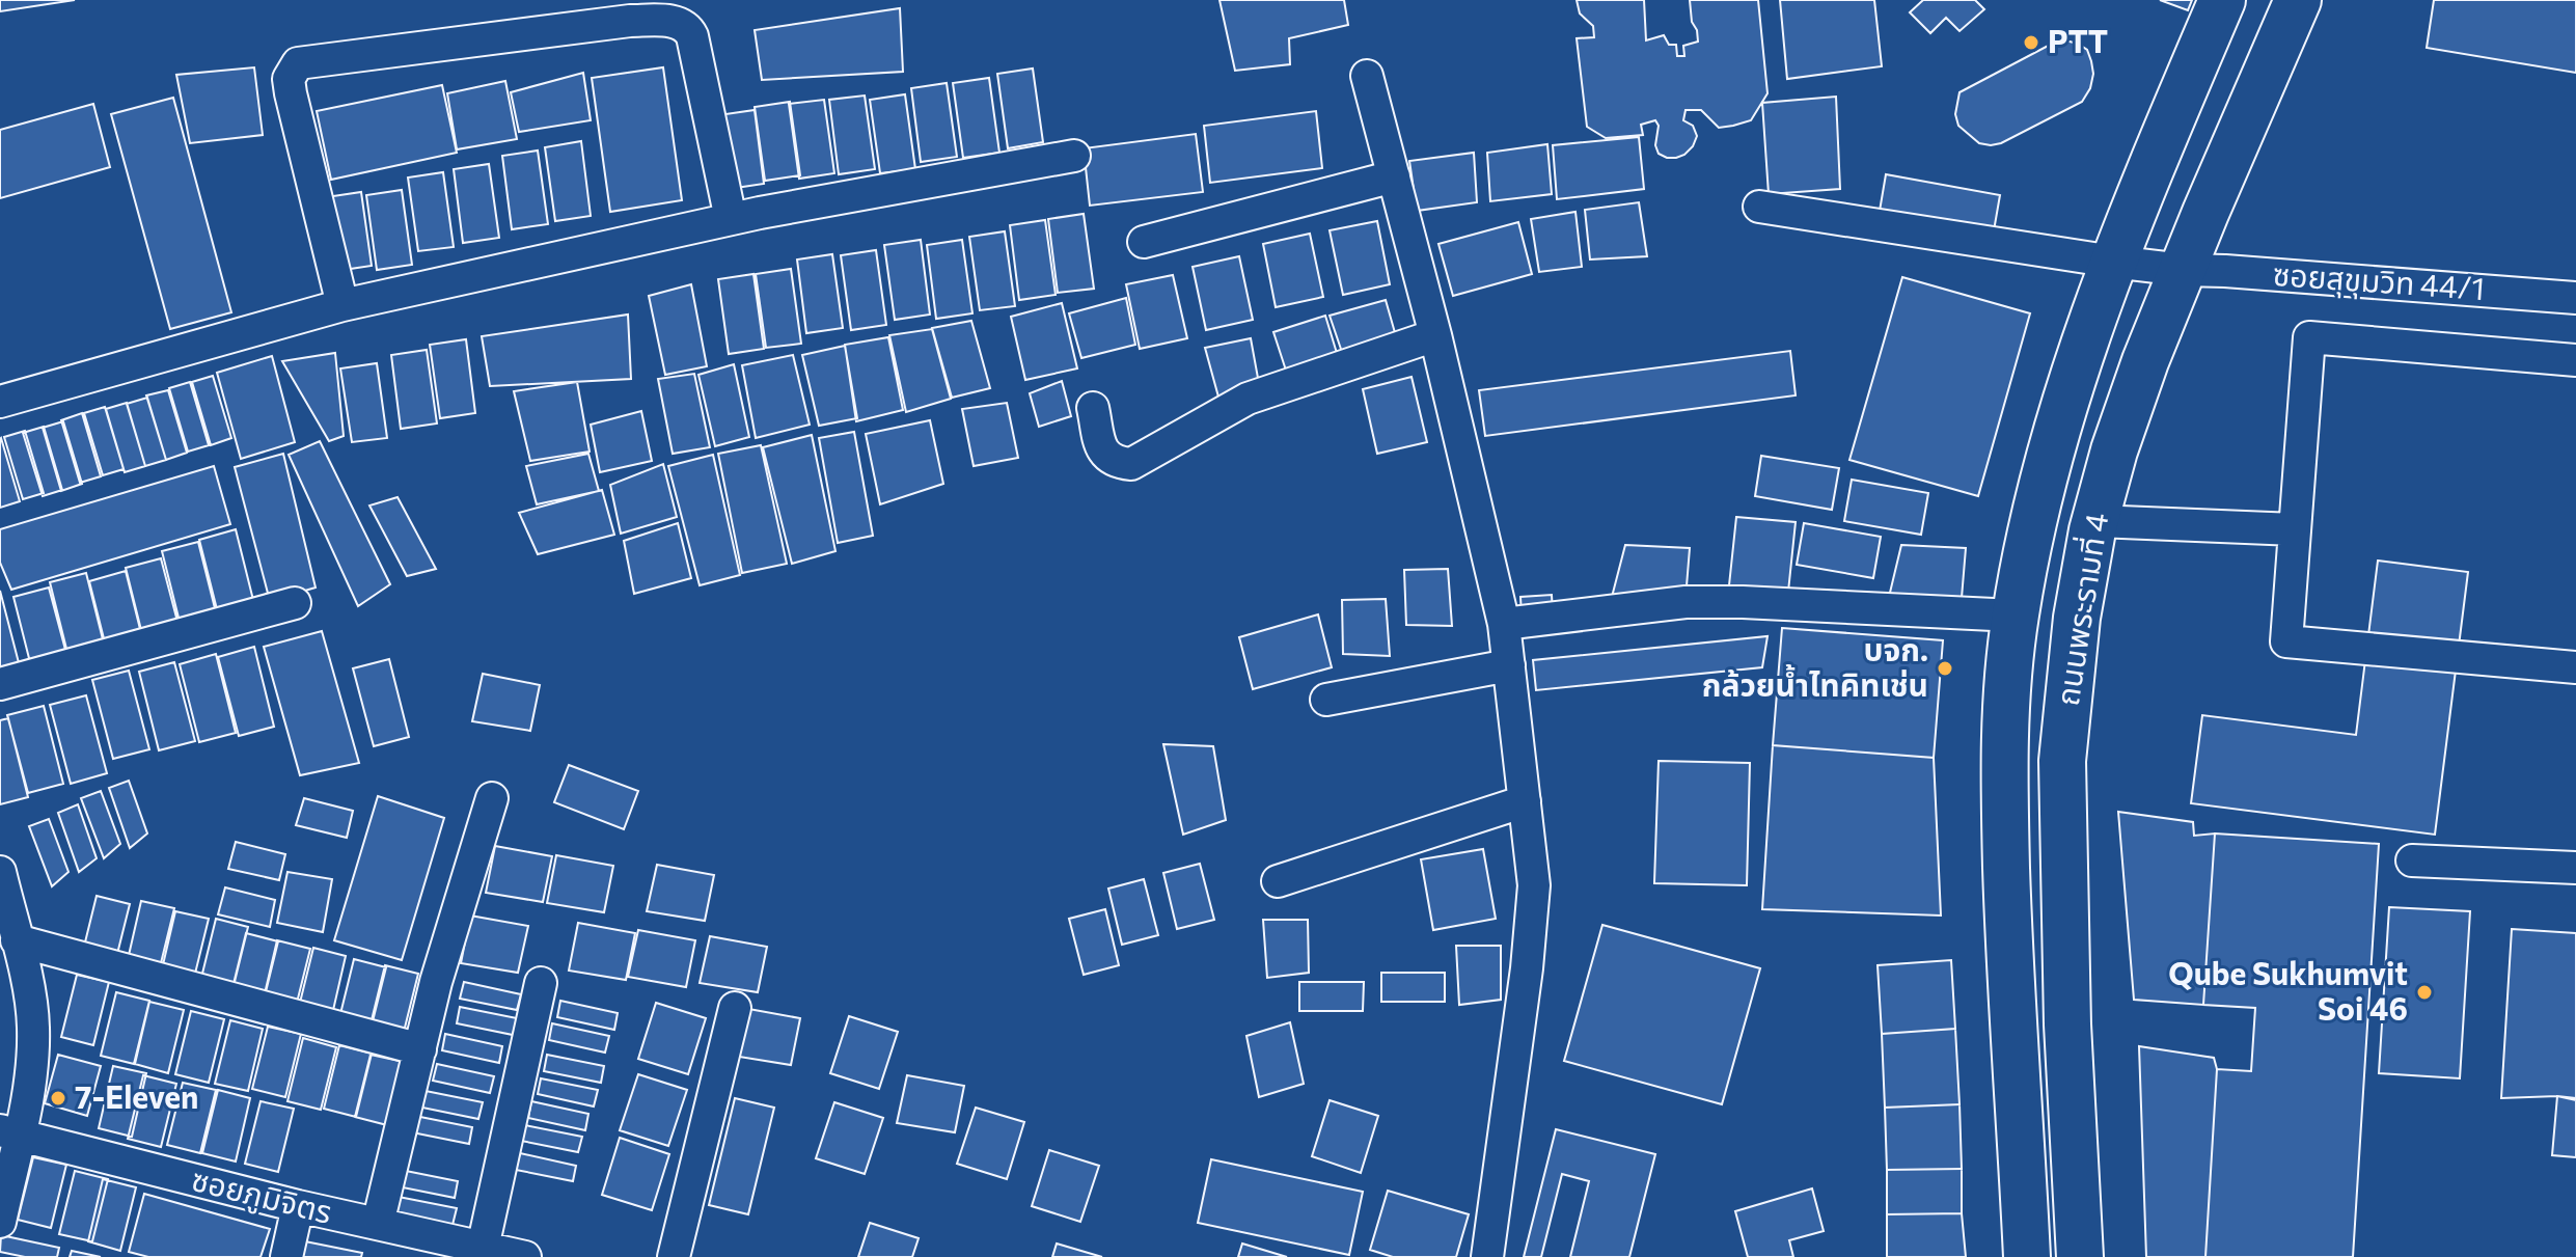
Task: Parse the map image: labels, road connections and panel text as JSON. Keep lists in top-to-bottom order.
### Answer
{
  "streets": {
    "main road": ["ถนนพระรามที่ 4"],
    "street": ["ซอยสุขุมวิท 44/1", "ซอยภูมิจิตร"]
  },
  "crossings": [
    ["ซอยสุขุมวิท 44/1", "ถนนพระรามที่ 4"]
  ],
  "places": [
    "PTT",
    "บจก. กล้วยน้ำไทคิทเช่น",
    "Qube Sukhumvit Soi 46",
    "7-Eleven"
  ]
}
